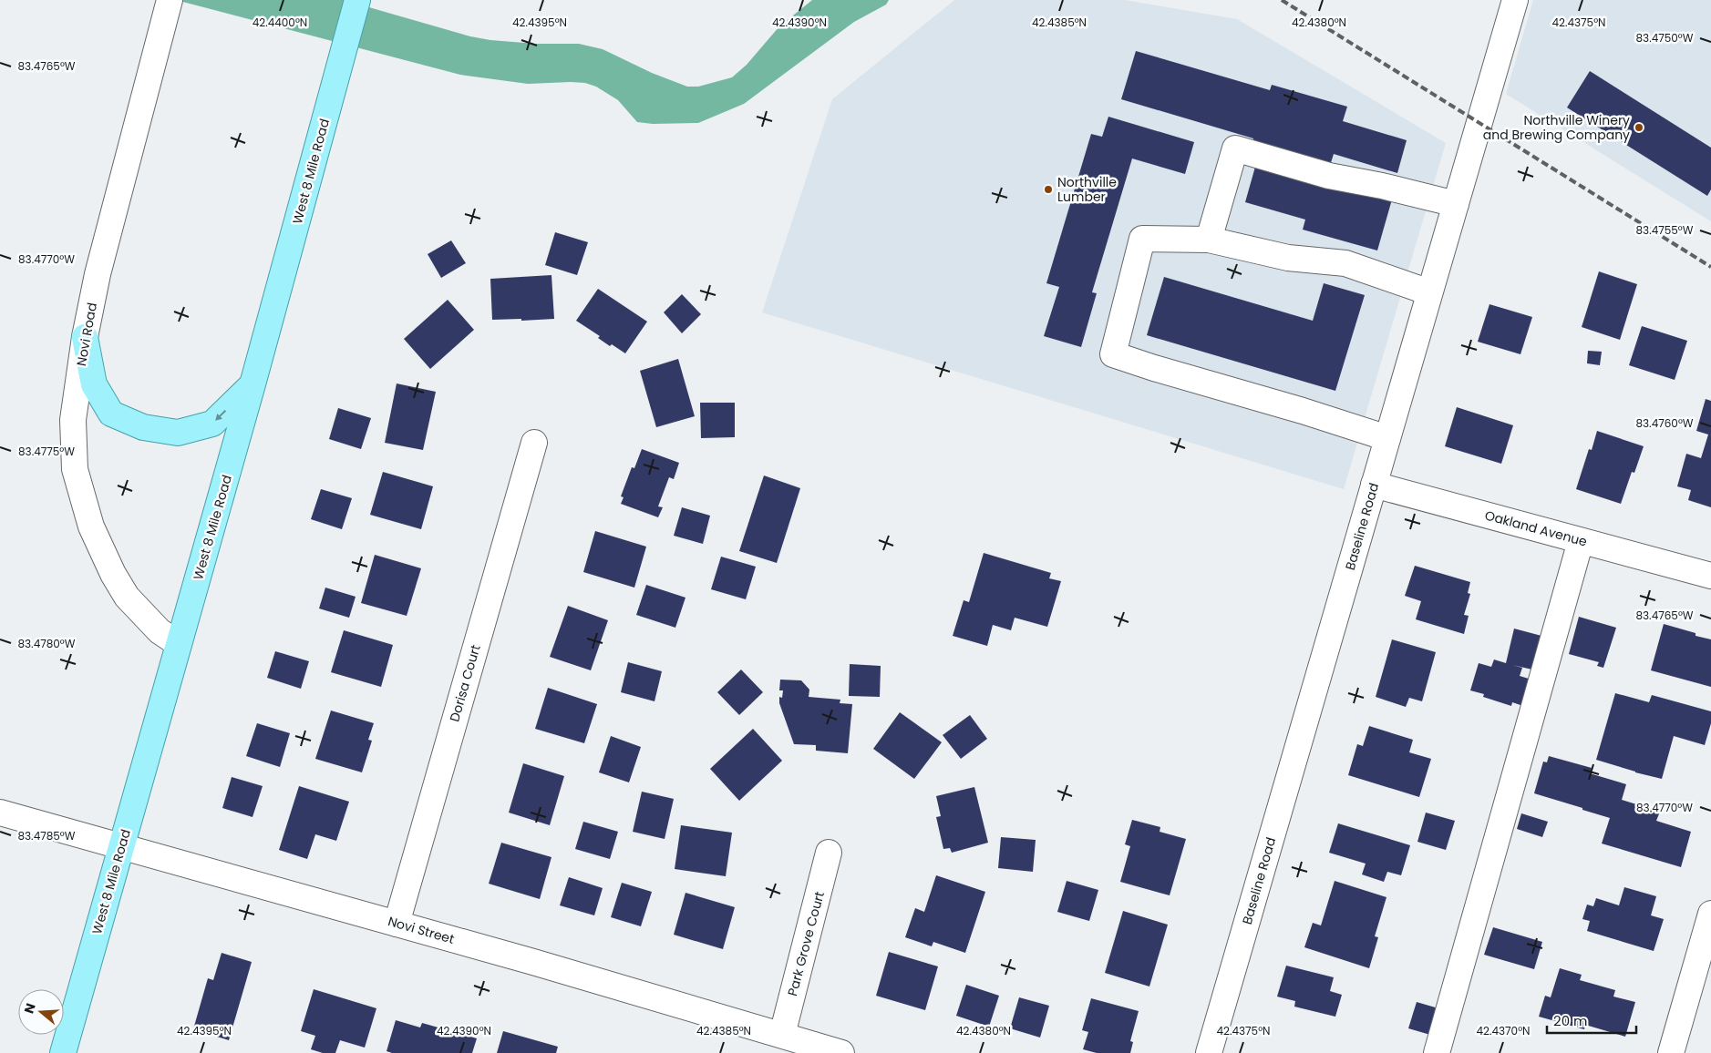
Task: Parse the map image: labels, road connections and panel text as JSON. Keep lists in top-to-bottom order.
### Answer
{
  "streets": {
    "main road": ["West 8 Mile Road"],
    "street": [
      "Novi Road",
      "Baseline Road",
      "Oakland Avenue",
      "Dorisa Court",
      "Novi Street",
      "Park Grove Court"
    ]
  },
  "crossings": [
    ["West 8 Mile Road", "Novi Road"],
    ["West 8 Mile Road", "Novi Street"],
    ["Baseline Road", "Oakland Avenue"],
    ["Dorisa Court", "Novi Street"],
    ["Novi Street", "Park Grove Court"]
  ],
  "places": ["Northville Winery and Brewing Company", "Northville Lumber"],
  "scale_bar": "20 m",
  "north": "left",
  "coordinates": [
    "42.4400°N",
    "42.4395°N",
    "42.4390°N",
    "42.4385°N",
    "42.4380°N",
    "42.4375°N",
    "83.4750°W",
    "83.4765°W",
    "83.4755°W",
    "83.4770°W",
    "83.4760°W",
    "83.4775°W",
    "83.4780°W",
    "83.4785°W",
    "42.4370°N"
  ]
}
